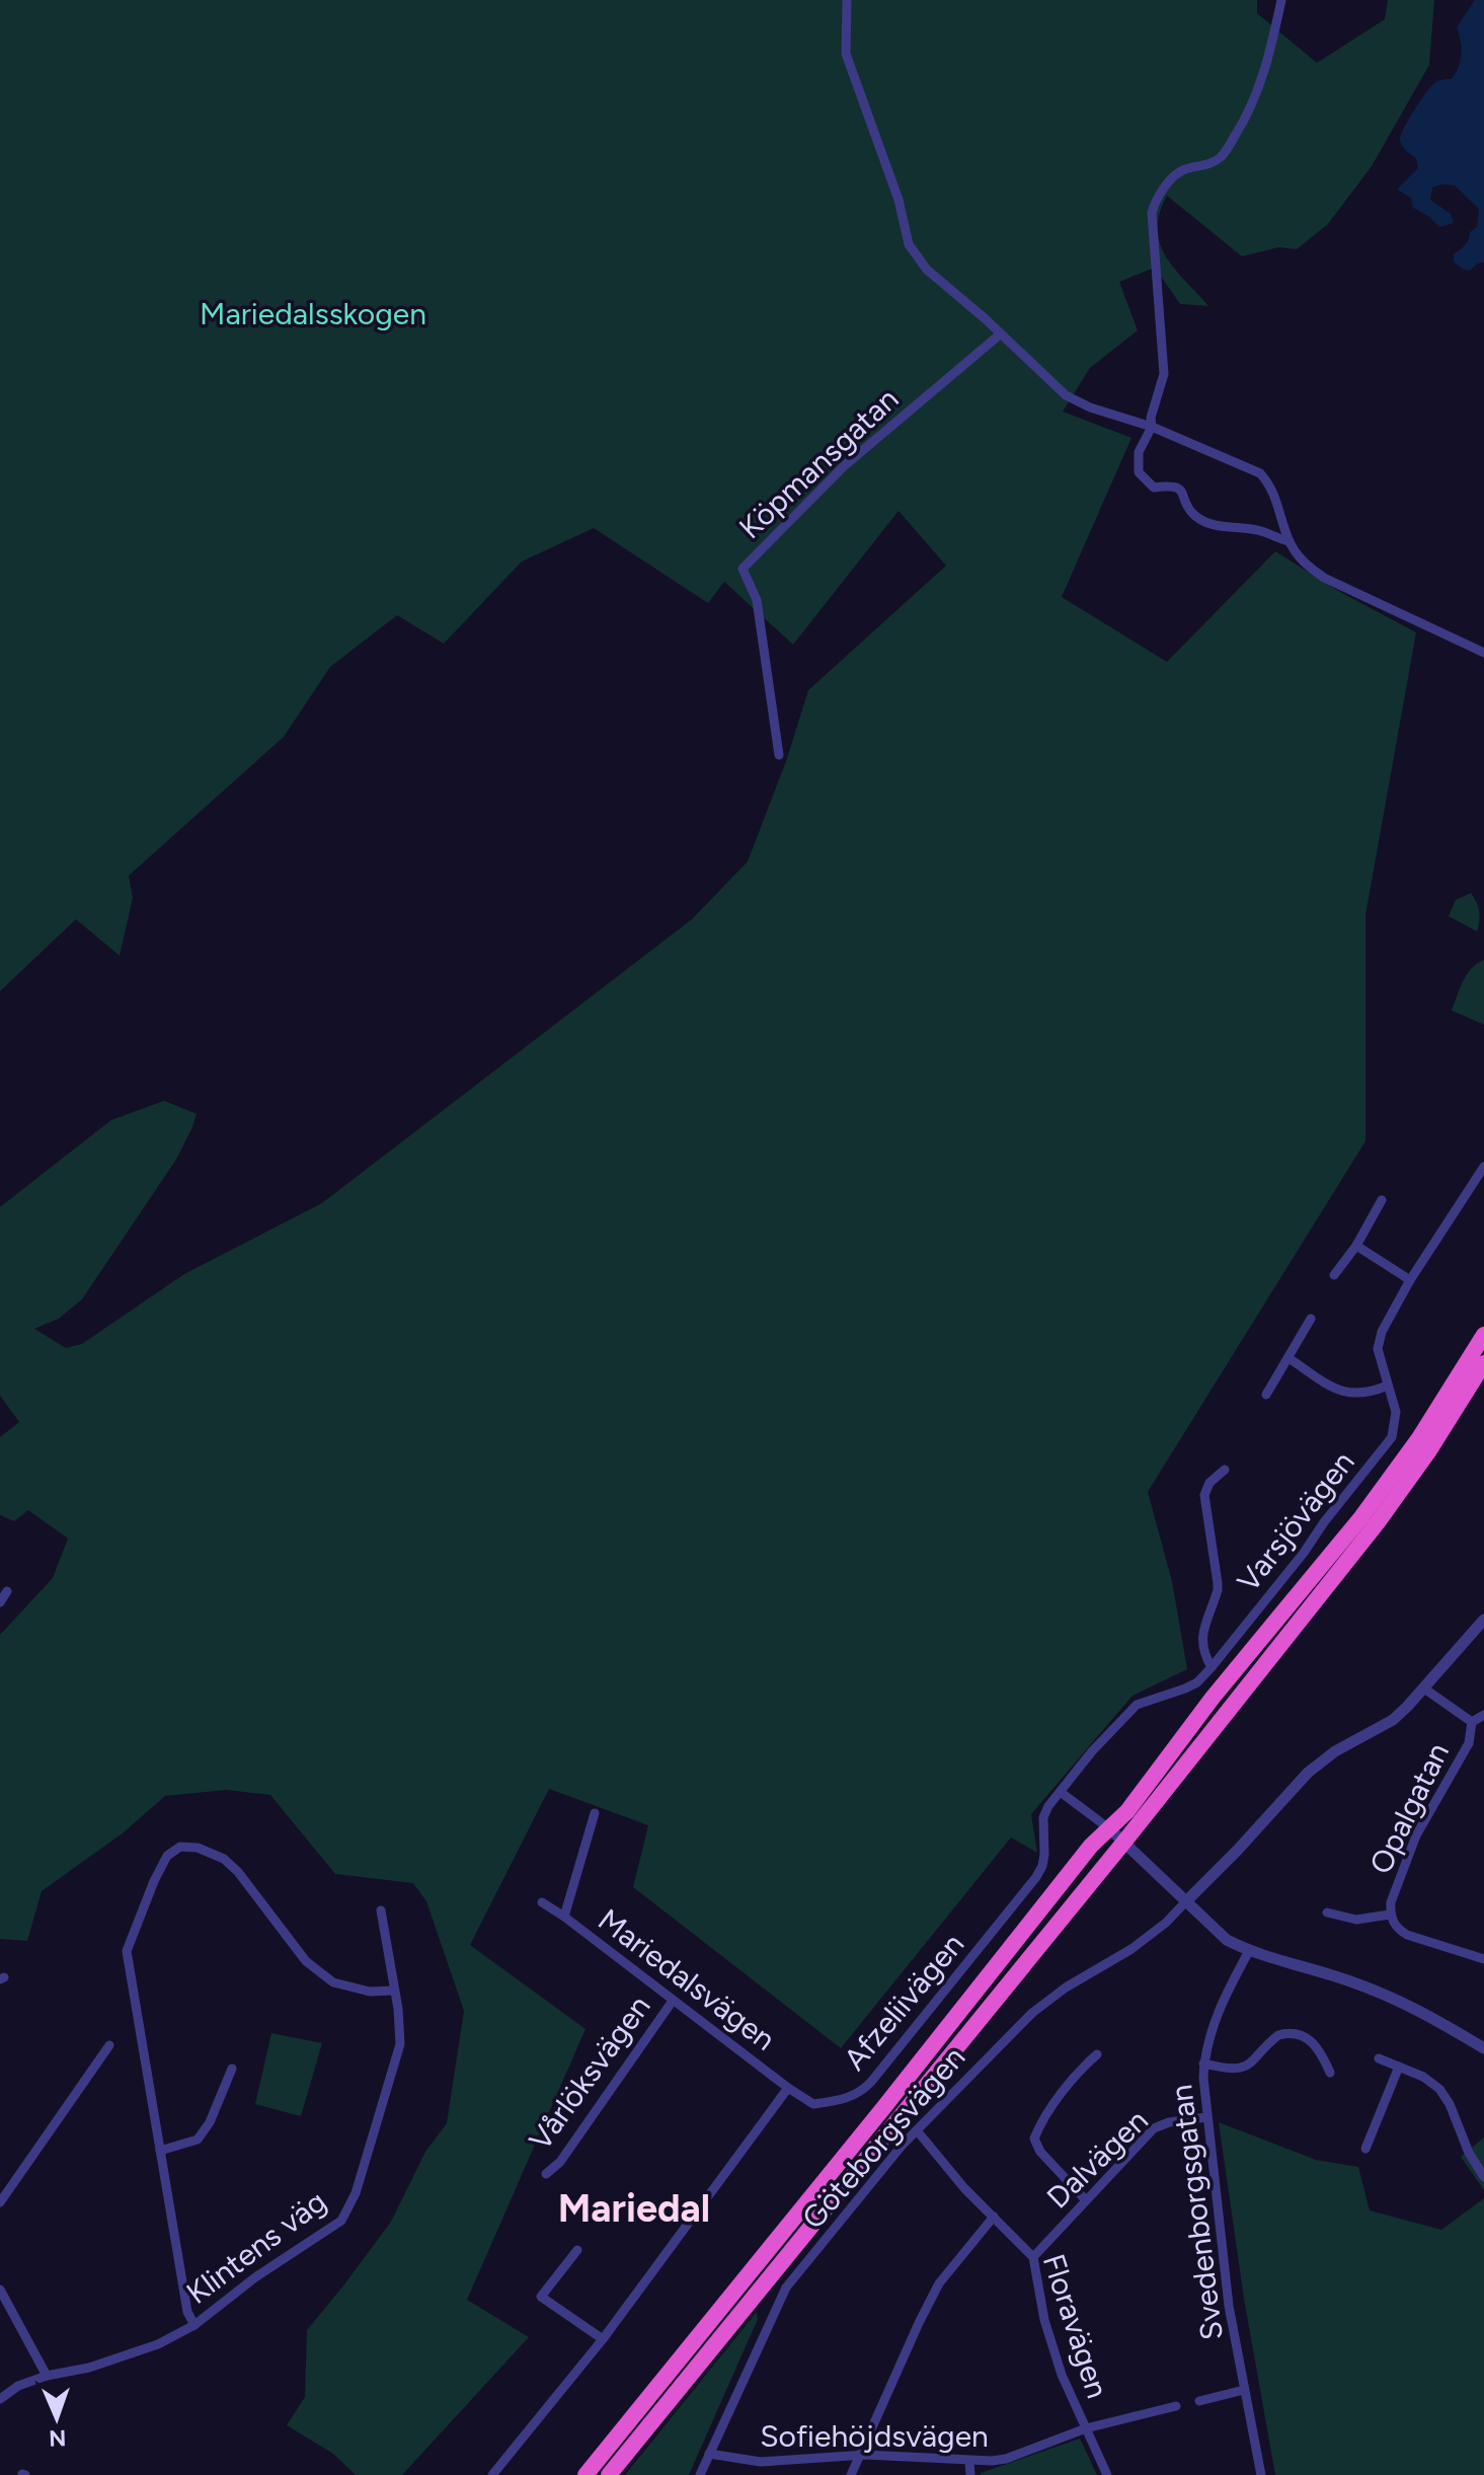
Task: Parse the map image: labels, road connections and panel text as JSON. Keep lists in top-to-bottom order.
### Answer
{
  "streets": {
    "street": [
      "Köpmansgatan",
      "Varsjövägen",
      "Opalgatan",
      "Mariedalsvägen",
      "Afzeliivägen",
      "Vårlöksvägen",
      "Göteborgsvägen",
      "Dalvägen",
      "Svedenborgsgatan",
      "Klintens väg",
      "Floravägen",
      "Sofiehöjdsvägen"
    ]
  },
  "crossings": [
    ["Varsjövägen", "Afzeliivägen"],
    ["Mariedalsvägen", "Afzeliivägen"],
    ["Mariedalsvägen", "Vårlöksvägen"],
    ["Göteborgsvägen", "Floravägen"],
    ["Göteborgsvägen", "Sofiehöjdsvägen"],
    ["Dalvägen", "Svedenborgsgatan"],
    ["Dalvägen", "Floravägen"],
    ["Floravägen", "Sofiehöjdsvägen"]
  ],
  "districts": ["Mariedal"],
  "parks": ["Mariedalsskogen"],
  "north": "bottom"
}
